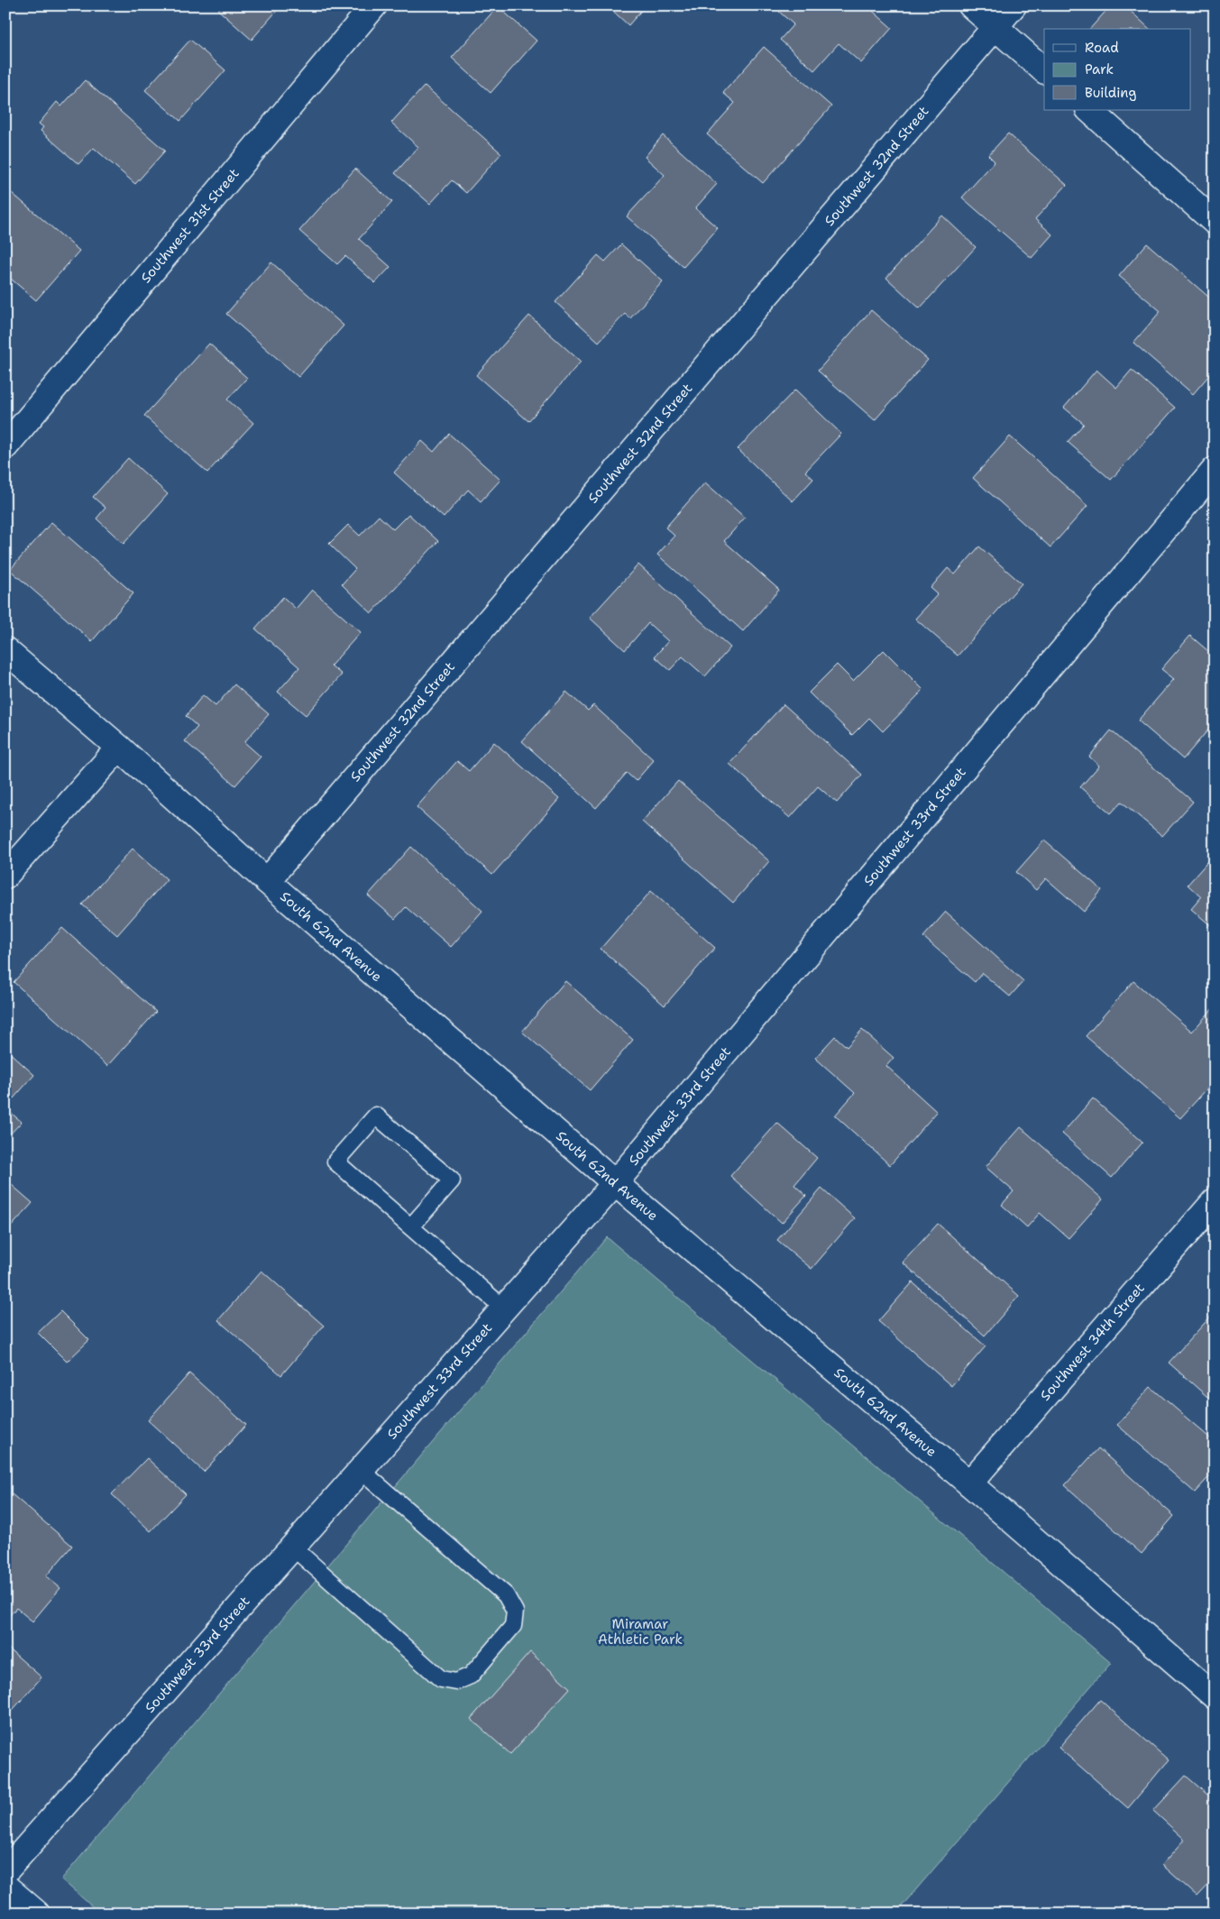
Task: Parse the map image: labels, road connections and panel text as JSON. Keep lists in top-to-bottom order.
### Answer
{
  "streets": {
    "street": [
      "Southwest 32nd Street",
      "Southwest 31st Street",
      "Southwest 33rd Street",
      "South 62nd Avenue",
      "Southwest 34th Street"
    ]
  },
  "crossings": [
    ["Southwest 32nd Street", "South 62nd Avenue"],
    ["Southwest 33rd Street", "South 62nd Avenue"],
    ["South 62nd Avenue", "Southwest 34th Street"]
  ],
  "parks": ["Miramar Athletic Park"],
  "legend": ["Road", "Park", "Building"]
}
